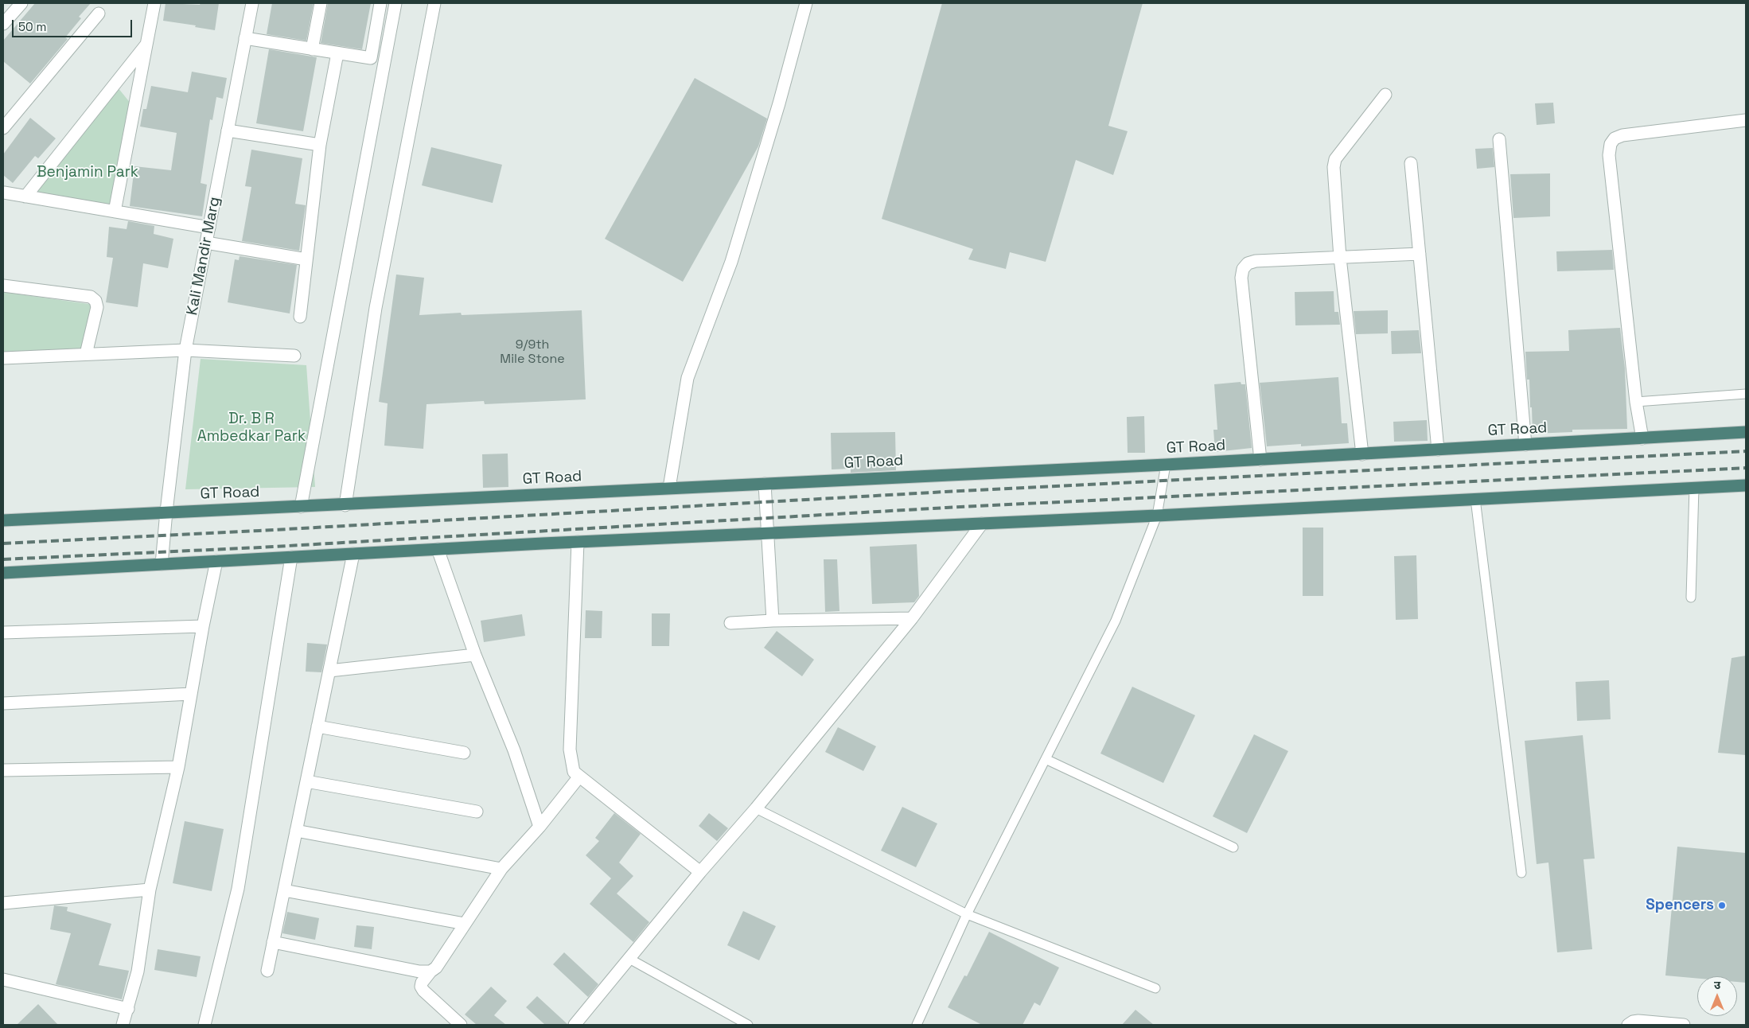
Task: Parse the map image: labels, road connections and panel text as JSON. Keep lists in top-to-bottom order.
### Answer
{
  "streets": {
    "highway": ["GT Road"],
    "street": ["Kali Mandir Marg"]
  },
  "crossings": [
    ["Kali Mandir Marg", "GT Road"]
  ],
  "parks": ["Benjamin Park", "Dr. B R Ambedkar Park"],
  "places": ["Spencers"],
  "house_numbers": ["9/9th Mile Stone"],
  "scale_bar": "50 m",
  "north": "top"
}
